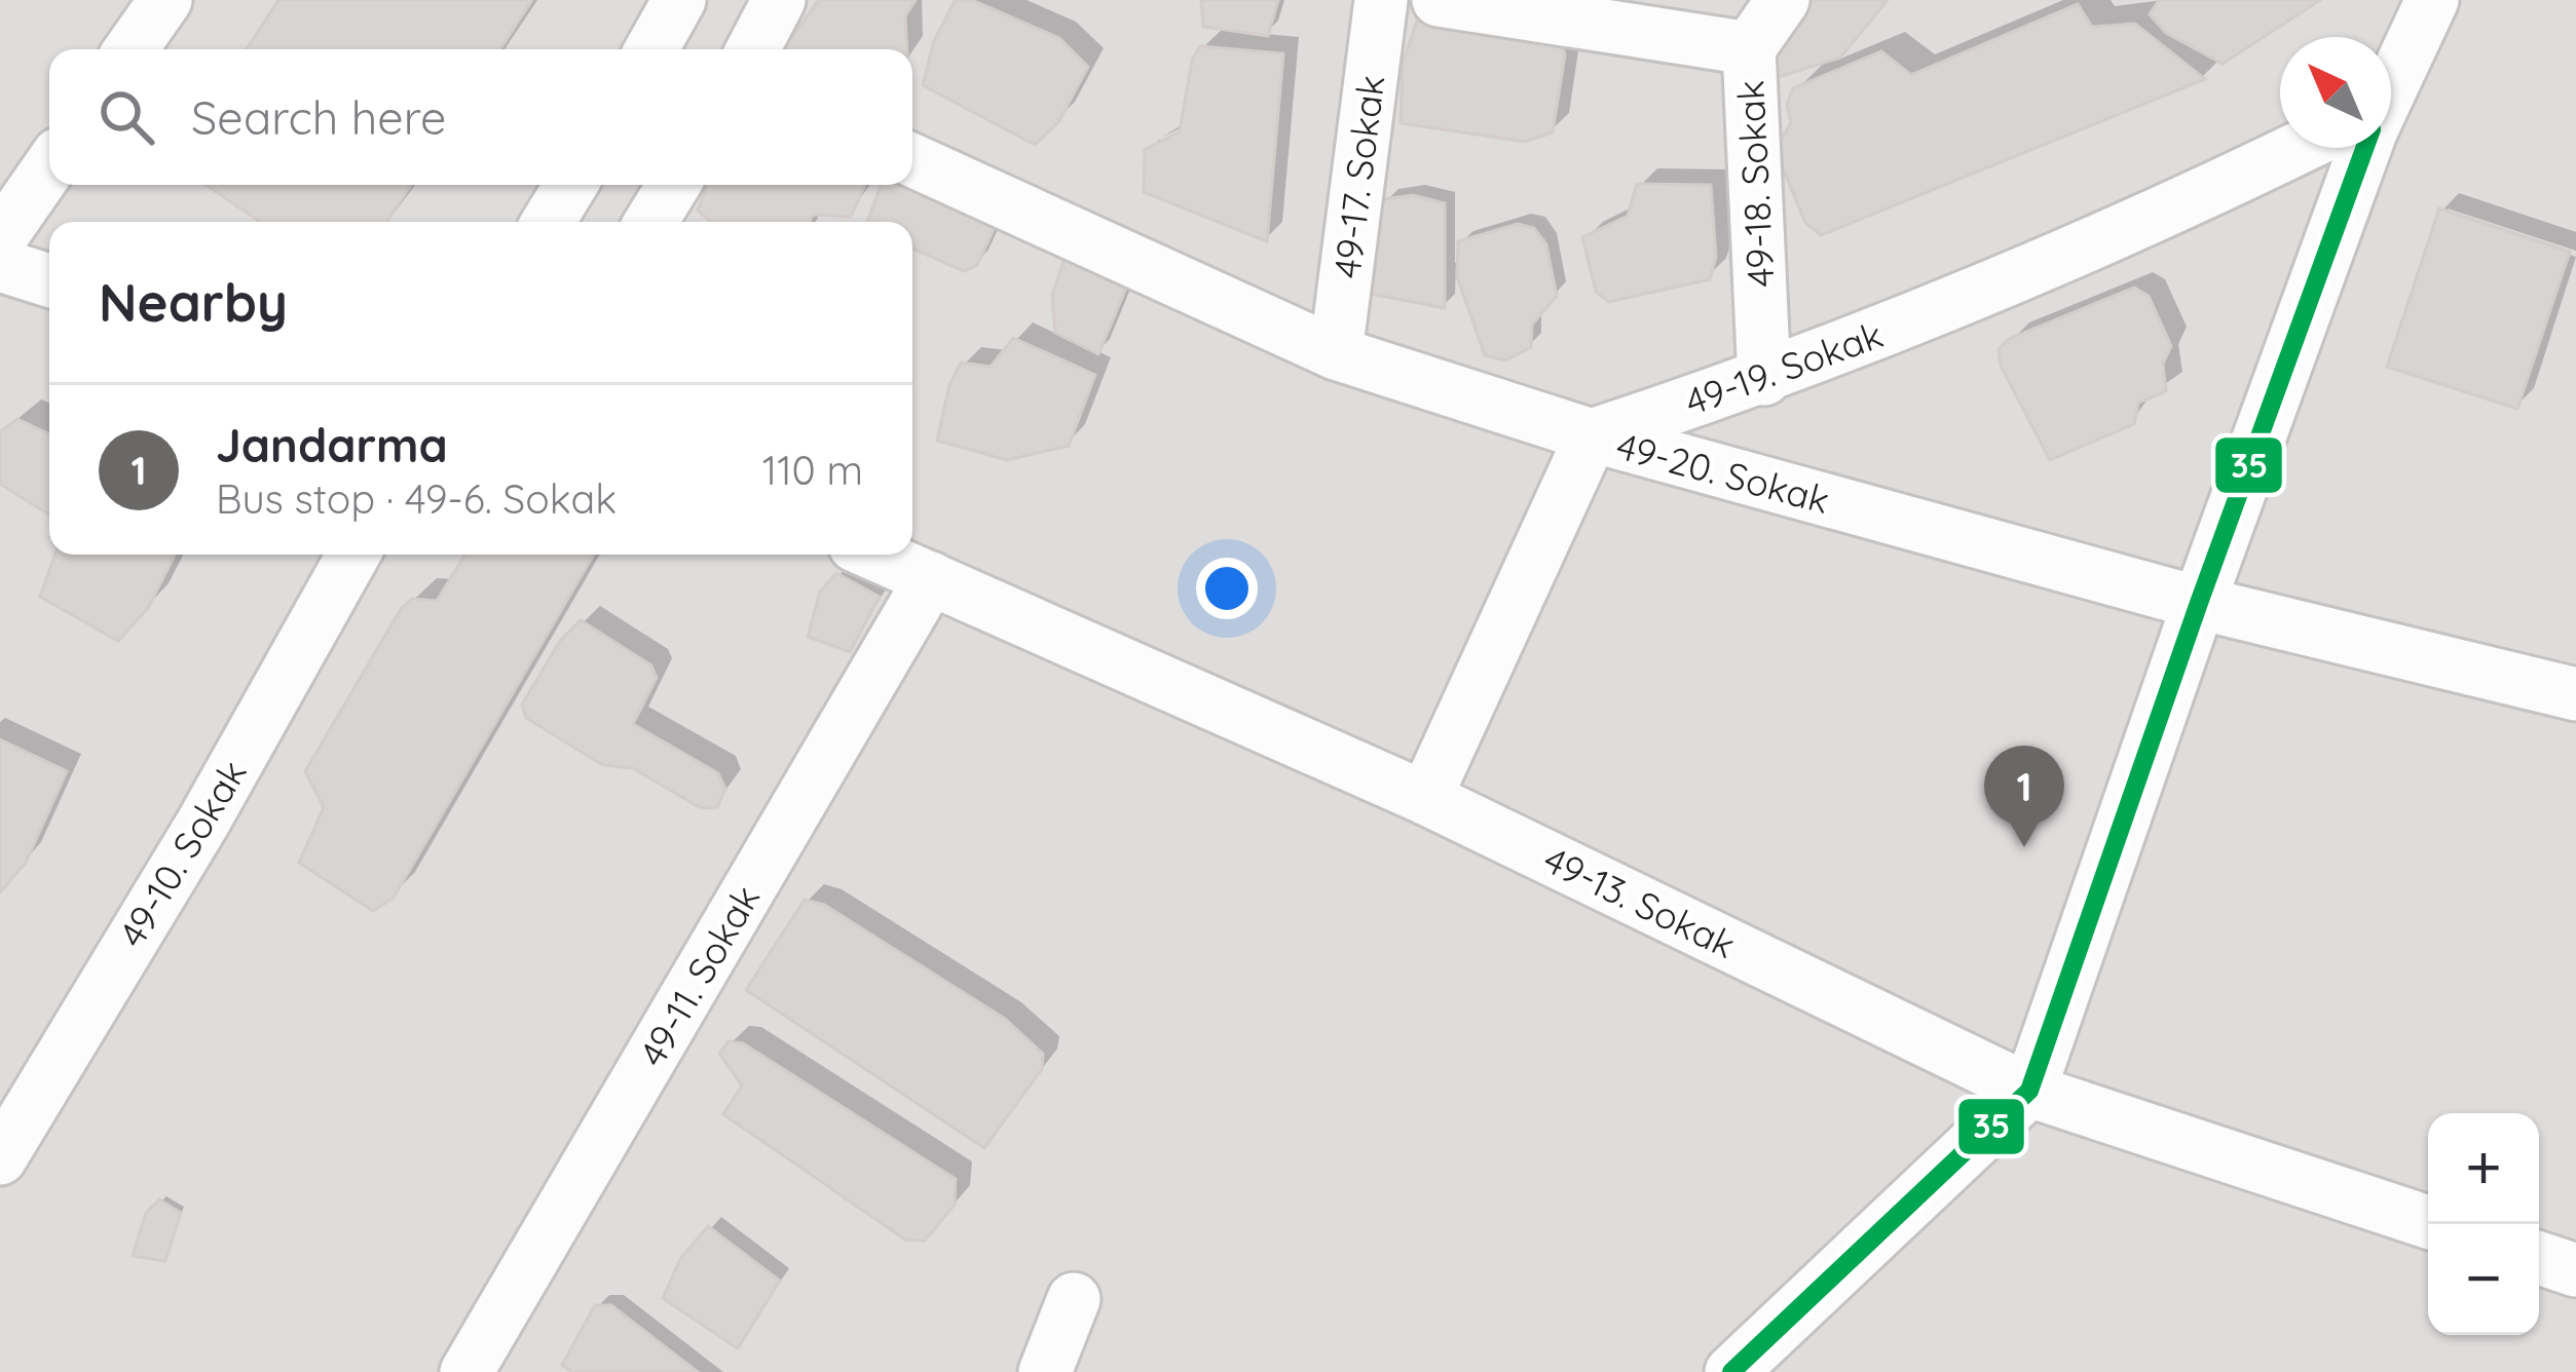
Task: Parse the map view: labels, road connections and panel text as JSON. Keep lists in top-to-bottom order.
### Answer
{
  "streets": {
    "street": [
      "49-17. Sokak",
      "49-18. Sokak",
      "49-19. Sokak",
      "49-20. Sokak",
      "49-10. Sokak",
      "49-13. Sokak",
      "49-11. Sokak"
    ]
  },
  "crossings": [
    ["49-17. Sokak", "49-20. Sokak"],
    ["49-18. Sokak", "49-19. Sokak"],
    ["49-19. Sokak", "49-20. Sokak"],
    ["49-13. Sokak", "49-11. Sokak"]
  ],
  "lines": ["transit line 35"],
  "north": "top left",
  "page": {
    "search": "Search here",
    "heading": "Nearby",
    "list": [
      {
        "mark": "1",
        "name": "Jandarma",
        "note": "Bus stop · 49-6. Sokak",
        "value": "110 m"
      }
    ],
    "pins": "1",
    "map_buttons": ["+", "−"]
  }
}
